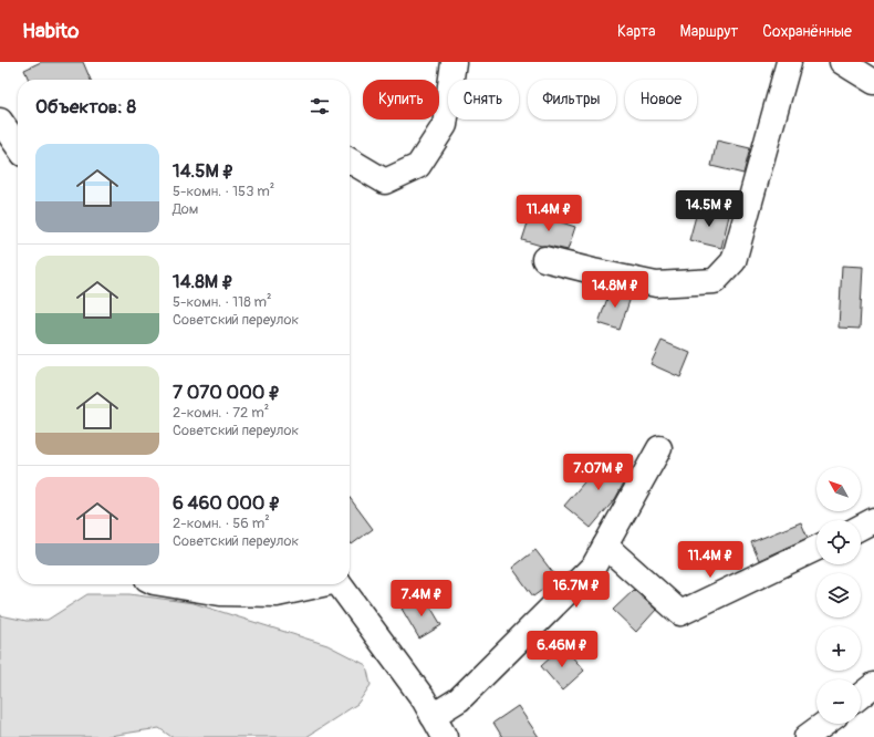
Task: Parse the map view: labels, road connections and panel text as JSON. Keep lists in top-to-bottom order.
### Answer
{
  "north": "top left",
  "page": {
    "header": "Habito",
    "nav": ["Карта", "Маршрут", "Сохранённые"],
    "chip": [
      "Купить",
      "Снять",
      "Фильтры",
      "Новое"
    ],
    "heading": "Объектов: 8",
    "list": [
      {
        "name": "14.5M ₽",
        "note": "5-комн. · 153 m² · Дом"
      },
      {
        "name": "14.8M ₽",
        "note": "5-комн. · 118 m² · Советский переулок"
      },
      {
        "name": "7 070 000 ₽",
        "note": "2-комн. · 72 m² · Советский переулок"
      },
      {
        "name": "6 460 000 ₽",
        "note": "2-комн. · 56 m² · Советский переулок"
      }
    ],
    "price": [
      "14.5M ₽",
      "11.4M ₽",
      "14.8M ₽",
      "7.07M ₽",
      "11.4M ₽",
      "16.7M ₽",
      "7.4M ₽",
      "6.46M ₽"
    ],
    "map_buttons": ["+", "−"]
  }
}
